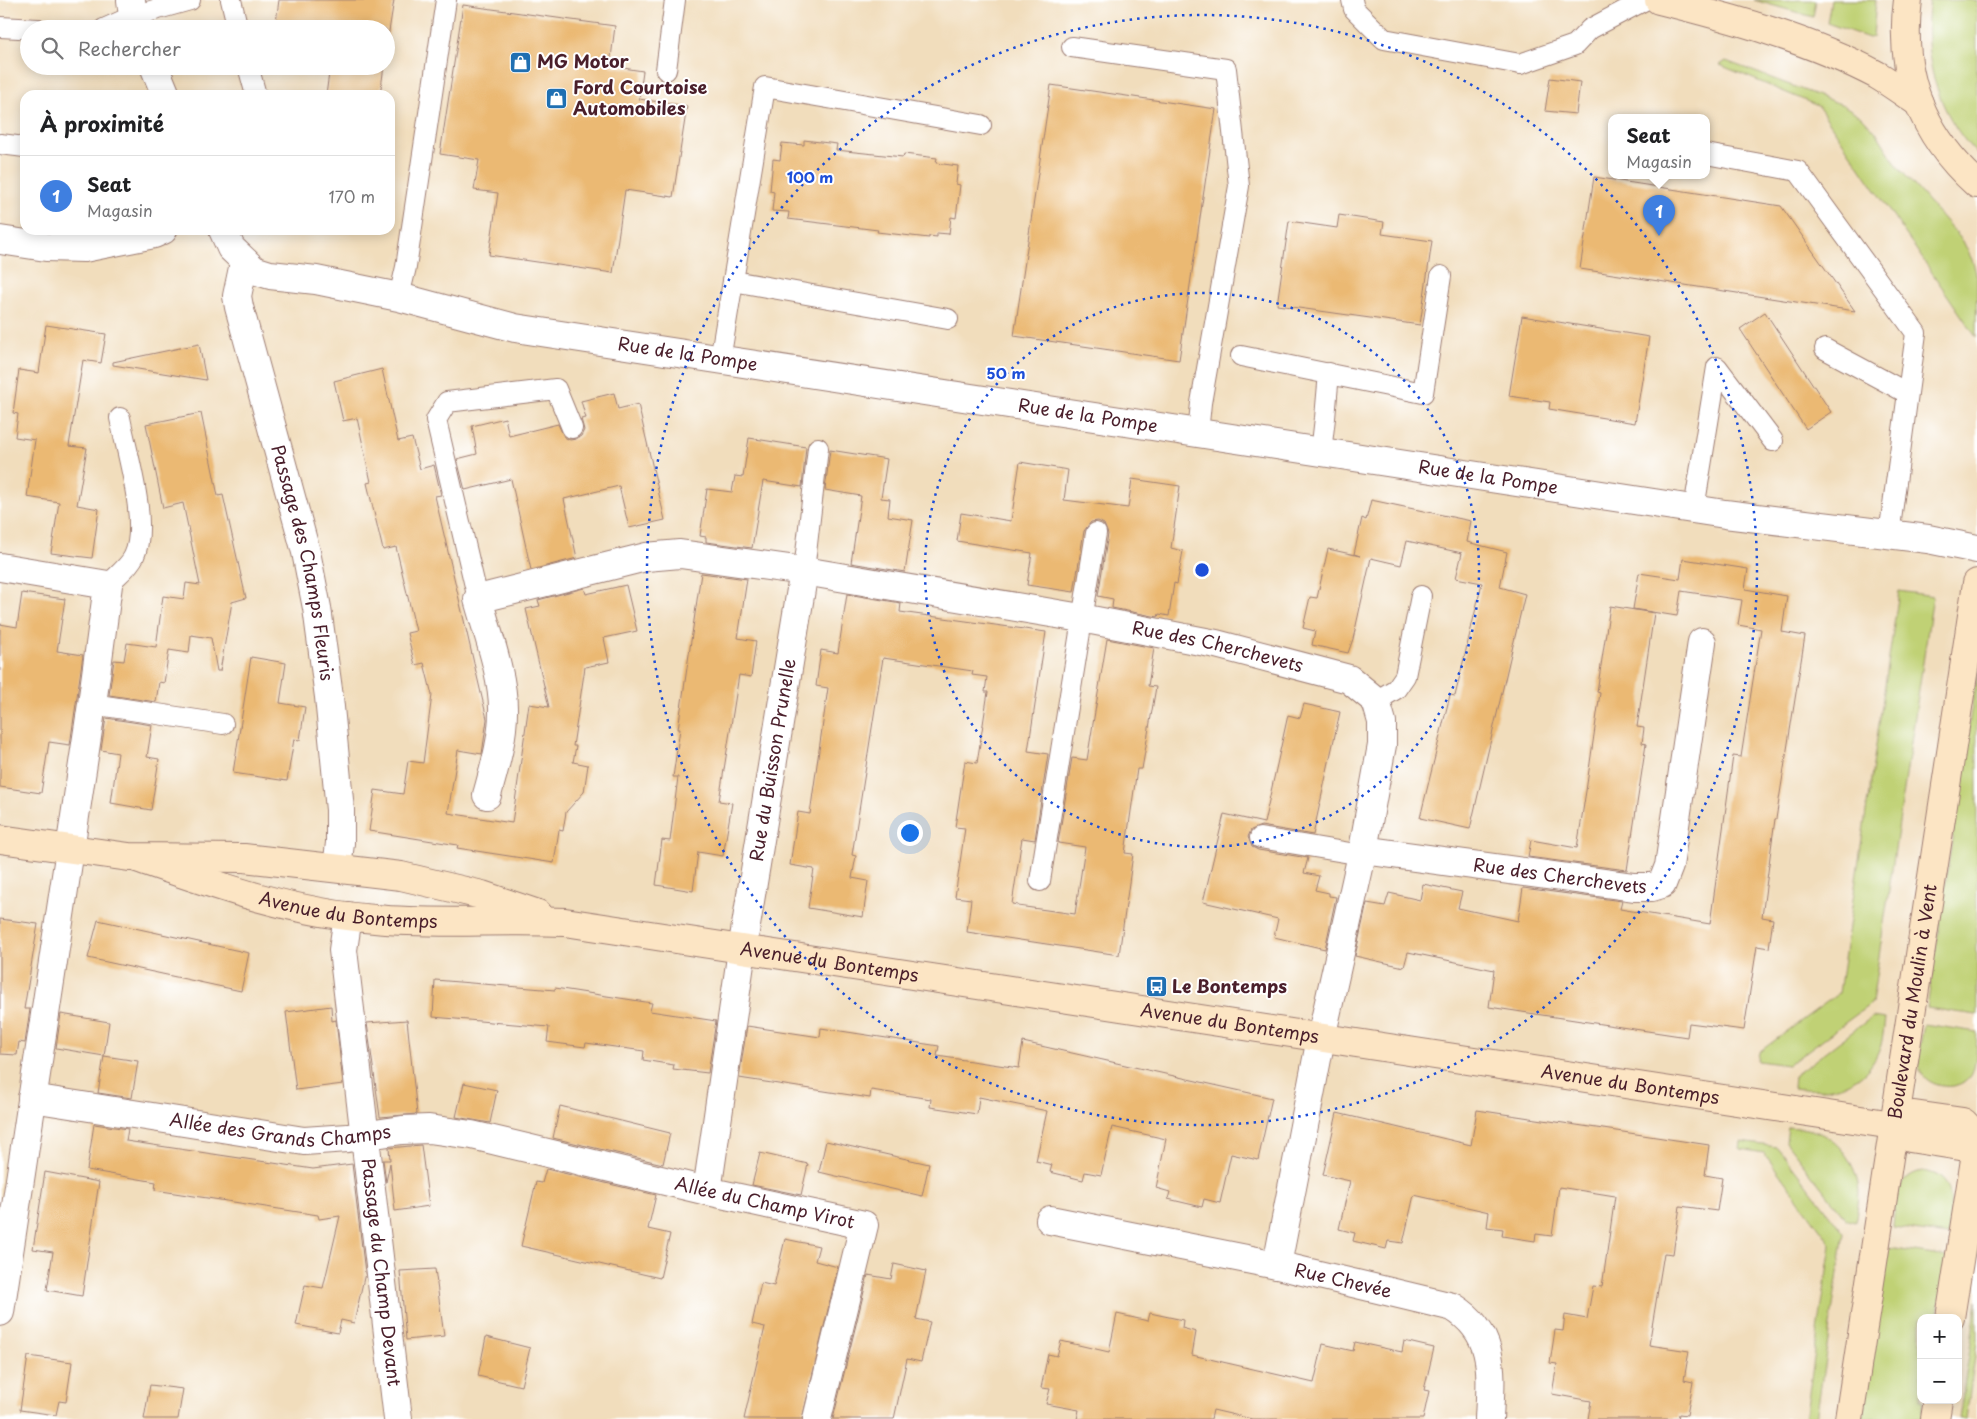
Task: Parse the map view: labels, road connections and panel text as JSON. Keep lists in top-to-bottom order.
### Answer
{
  "streets": {
    "street": [
      "Rue de la Pompe",
      "Passage des Champs Fleuris",
      "Rue des Cherchevets",
      "Rue du Buisson Prunelle",
      "Avenue du Bontemps",
      "Boulevard du Moulin à Vent",
      "Allée des Grands Champs",
      "Allée du Champ Virot",
      "Passage du Champ Devant",
      "Rue Chevée"
    ]
  },
  "crossings": [
    ["Rue de la Pompe", "Passage des Champs Fleuris"],
    ["Passage des Champs Fleuris", "Avenue du Bontemps"],
    ["Rue du Buisson Prunelle", "Avenue du Bontemps"],
    ["Rue du Buisson Prunelle", "Allée du Champ Virot"],
    ["Avenue du Bontemps", "Boulevard du Moulin à Vent"],
    ["Avenue du Bontemps", "Passage du Champ Devant"],
    ["Avenue du Bontemps", "Rue Chevée"],
    ["Allée des Grands Champs", "Allée du Champ Virot"],
    ["Allée des Grands Champs", "Passage du Champ Devant"]
  ],
  "places": {
    "shop": ["MG Motor", "Ford Courtoise Automobiles"],
    "bus stop": ["Le Bontemps"]
  },
  "page": {
    "search": "Rechercher",
    "heading": "À proximité",
    "popup": ["Seat", "Magasin"],
    "list": [
      {
        "mark": "1",
        "name": "Seat",
        "note": "Magasin",
        "value": "170 m"
      }
    ],
    "pins": "1",
    "map_buttons": ["+", "−"]
  },
  "rings": ["100 m", "50 m"]
}
